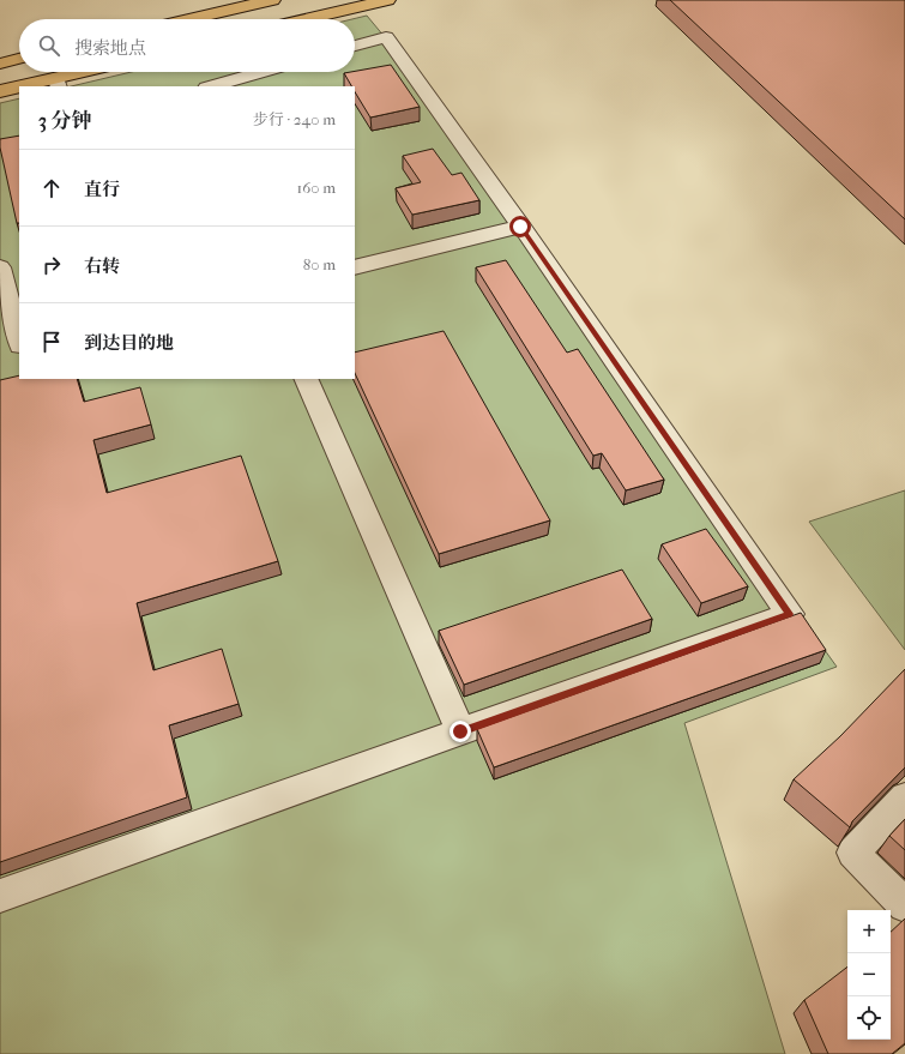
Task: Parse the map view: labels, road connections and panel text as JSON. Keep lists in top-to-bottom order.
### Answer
{
  "page": {
    "search": "搜索地点",
    "heading": ["3 分钟", "步行 · 240 m"],
    "list": [
      ["直行", "160 m"],
      ["右转", "80 m"],
      "到达目的地"
    ],
    "map_buttons": ["+", "−"]
  }
}
